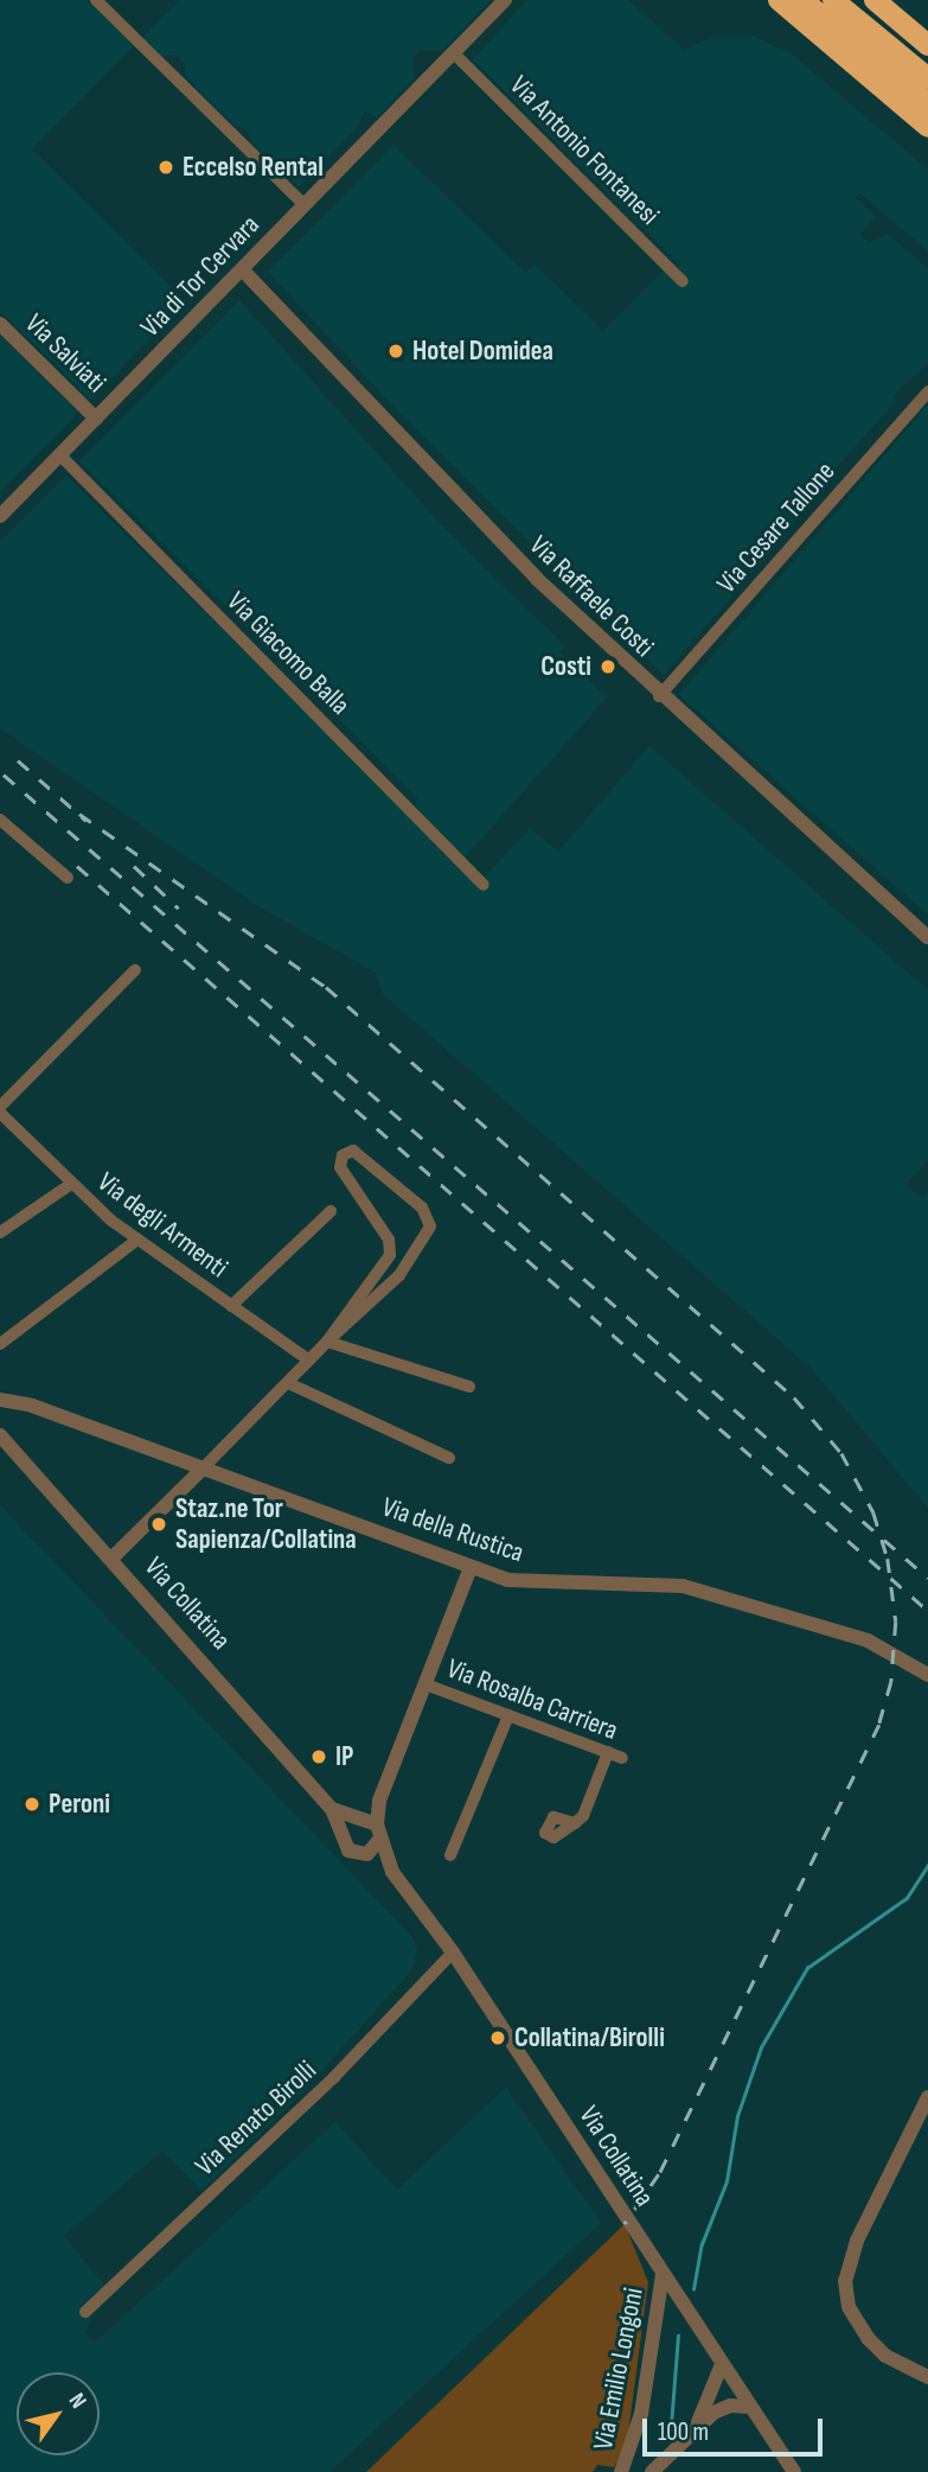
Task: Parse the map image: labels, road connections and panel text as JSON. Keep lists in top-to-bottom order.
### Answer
{
  "streets": {
    "street": [
      "Via Antonio Fontanesi",
      "Via di Tor Cervara",
      "Via Salviati",
      "Via Cesare Tallone",
      "Via Raffaele Costi",
      "Via Giacomo Balla",
      "Via degli Armenti",
      "Via della Rustica",
      "Via Collatina",
      "Via Rosalba Carriera",
      "Via Renato Birolli",
      "Via Emilio Longoni"
    ]
  },
  "crossings": [
    ["Via Antonio Fontanesi", "Via di Tor Cervara"],
    ["Via di Tor Cervara", "Via Salviati"],
    ["Via di Tor Cervara", "Via Raffaele Costi"],
    ["Via di Tor Cervara", "Via Giacomo Balla"],
    ["Via Cesare Tallone", "Via Raffaele Costi"],
    ["Via Collatina", "Via Renato Birolli"],
    ["Via Collatina", "Via Emilio Longoni"]
  ],
  "places": [
    "Eccelso Rental",
    "Hotel Domidea",
    "Costi",
    "Staz.ne Tor Sapienza/Collatina",
    "IP",
    "Peroni",
    "Collatina/Birolli"
  ],
  "scale_bar": "100 m",
  "north": "top right"
}
